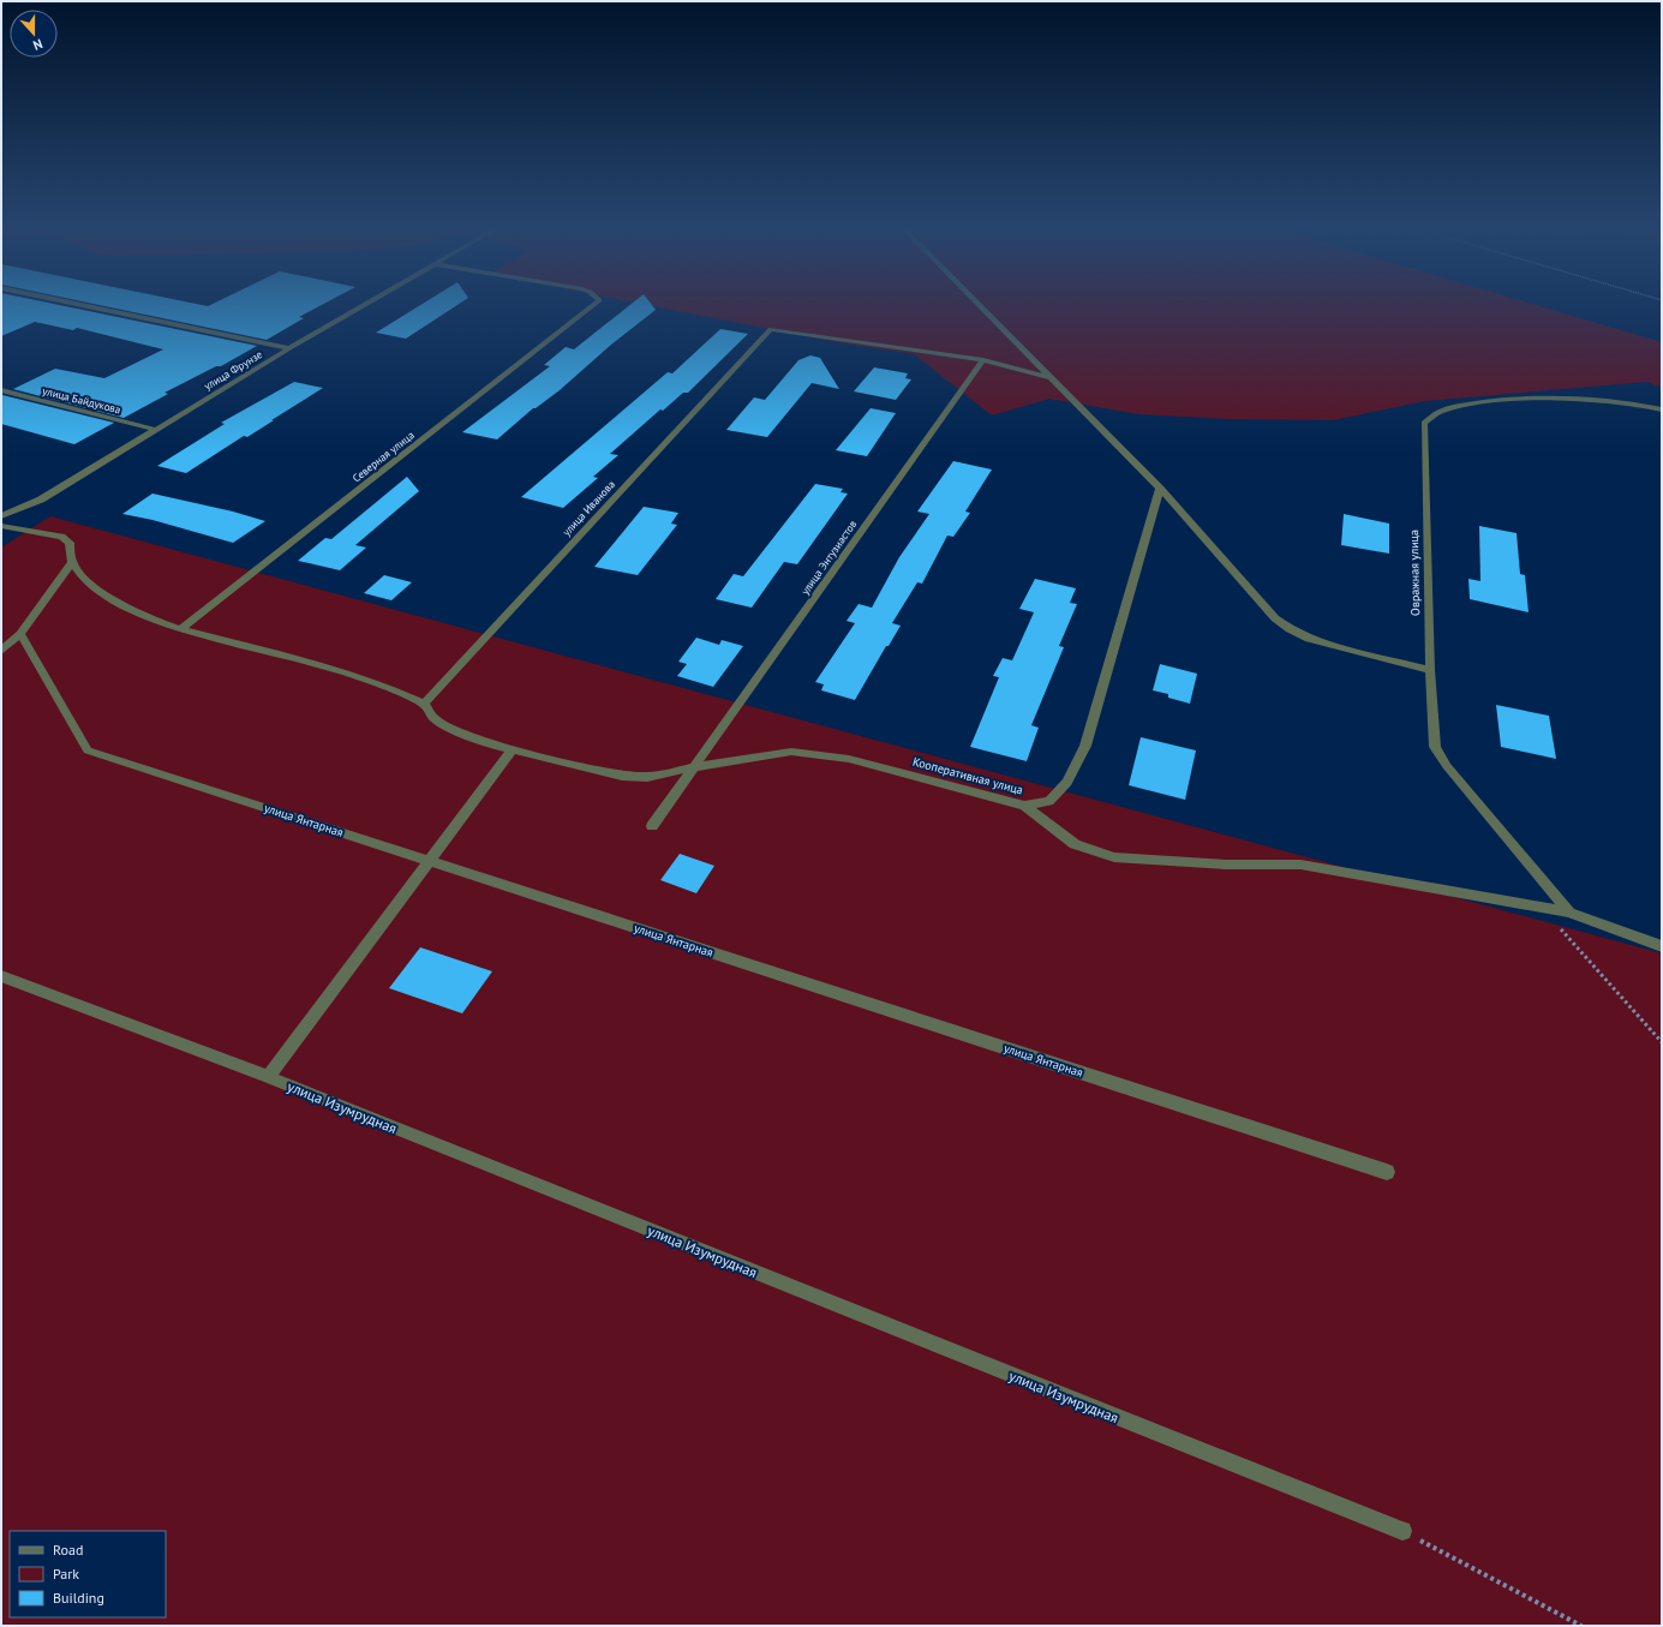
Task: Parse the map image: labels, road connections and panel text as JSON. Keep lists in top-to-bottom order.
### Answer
{
  "streets": {
    "street": [
      "улица Фрунзе",
      "улица Байдукова",
      "Северная улица",
      "улица Иванова",
      "улица Энтузиастов",
      "Овражная улица",
      "Кооперативная улица",
      "улица Янтарная",
      "улица Изумрудная"
    ]
  },
  "crossings": [
    ["улица Фрунзе", "улица Байдукова"],
    ["улица Иванова", "улица Энтузиастов"],
    ["улица Иванова", "Кооперативная улица"],
    ["улица Энтузиастов", "Кооперативная улица"]
  ],
  "legend": ["Road", "Park", "Building"],
  "north": "bottom"
}
